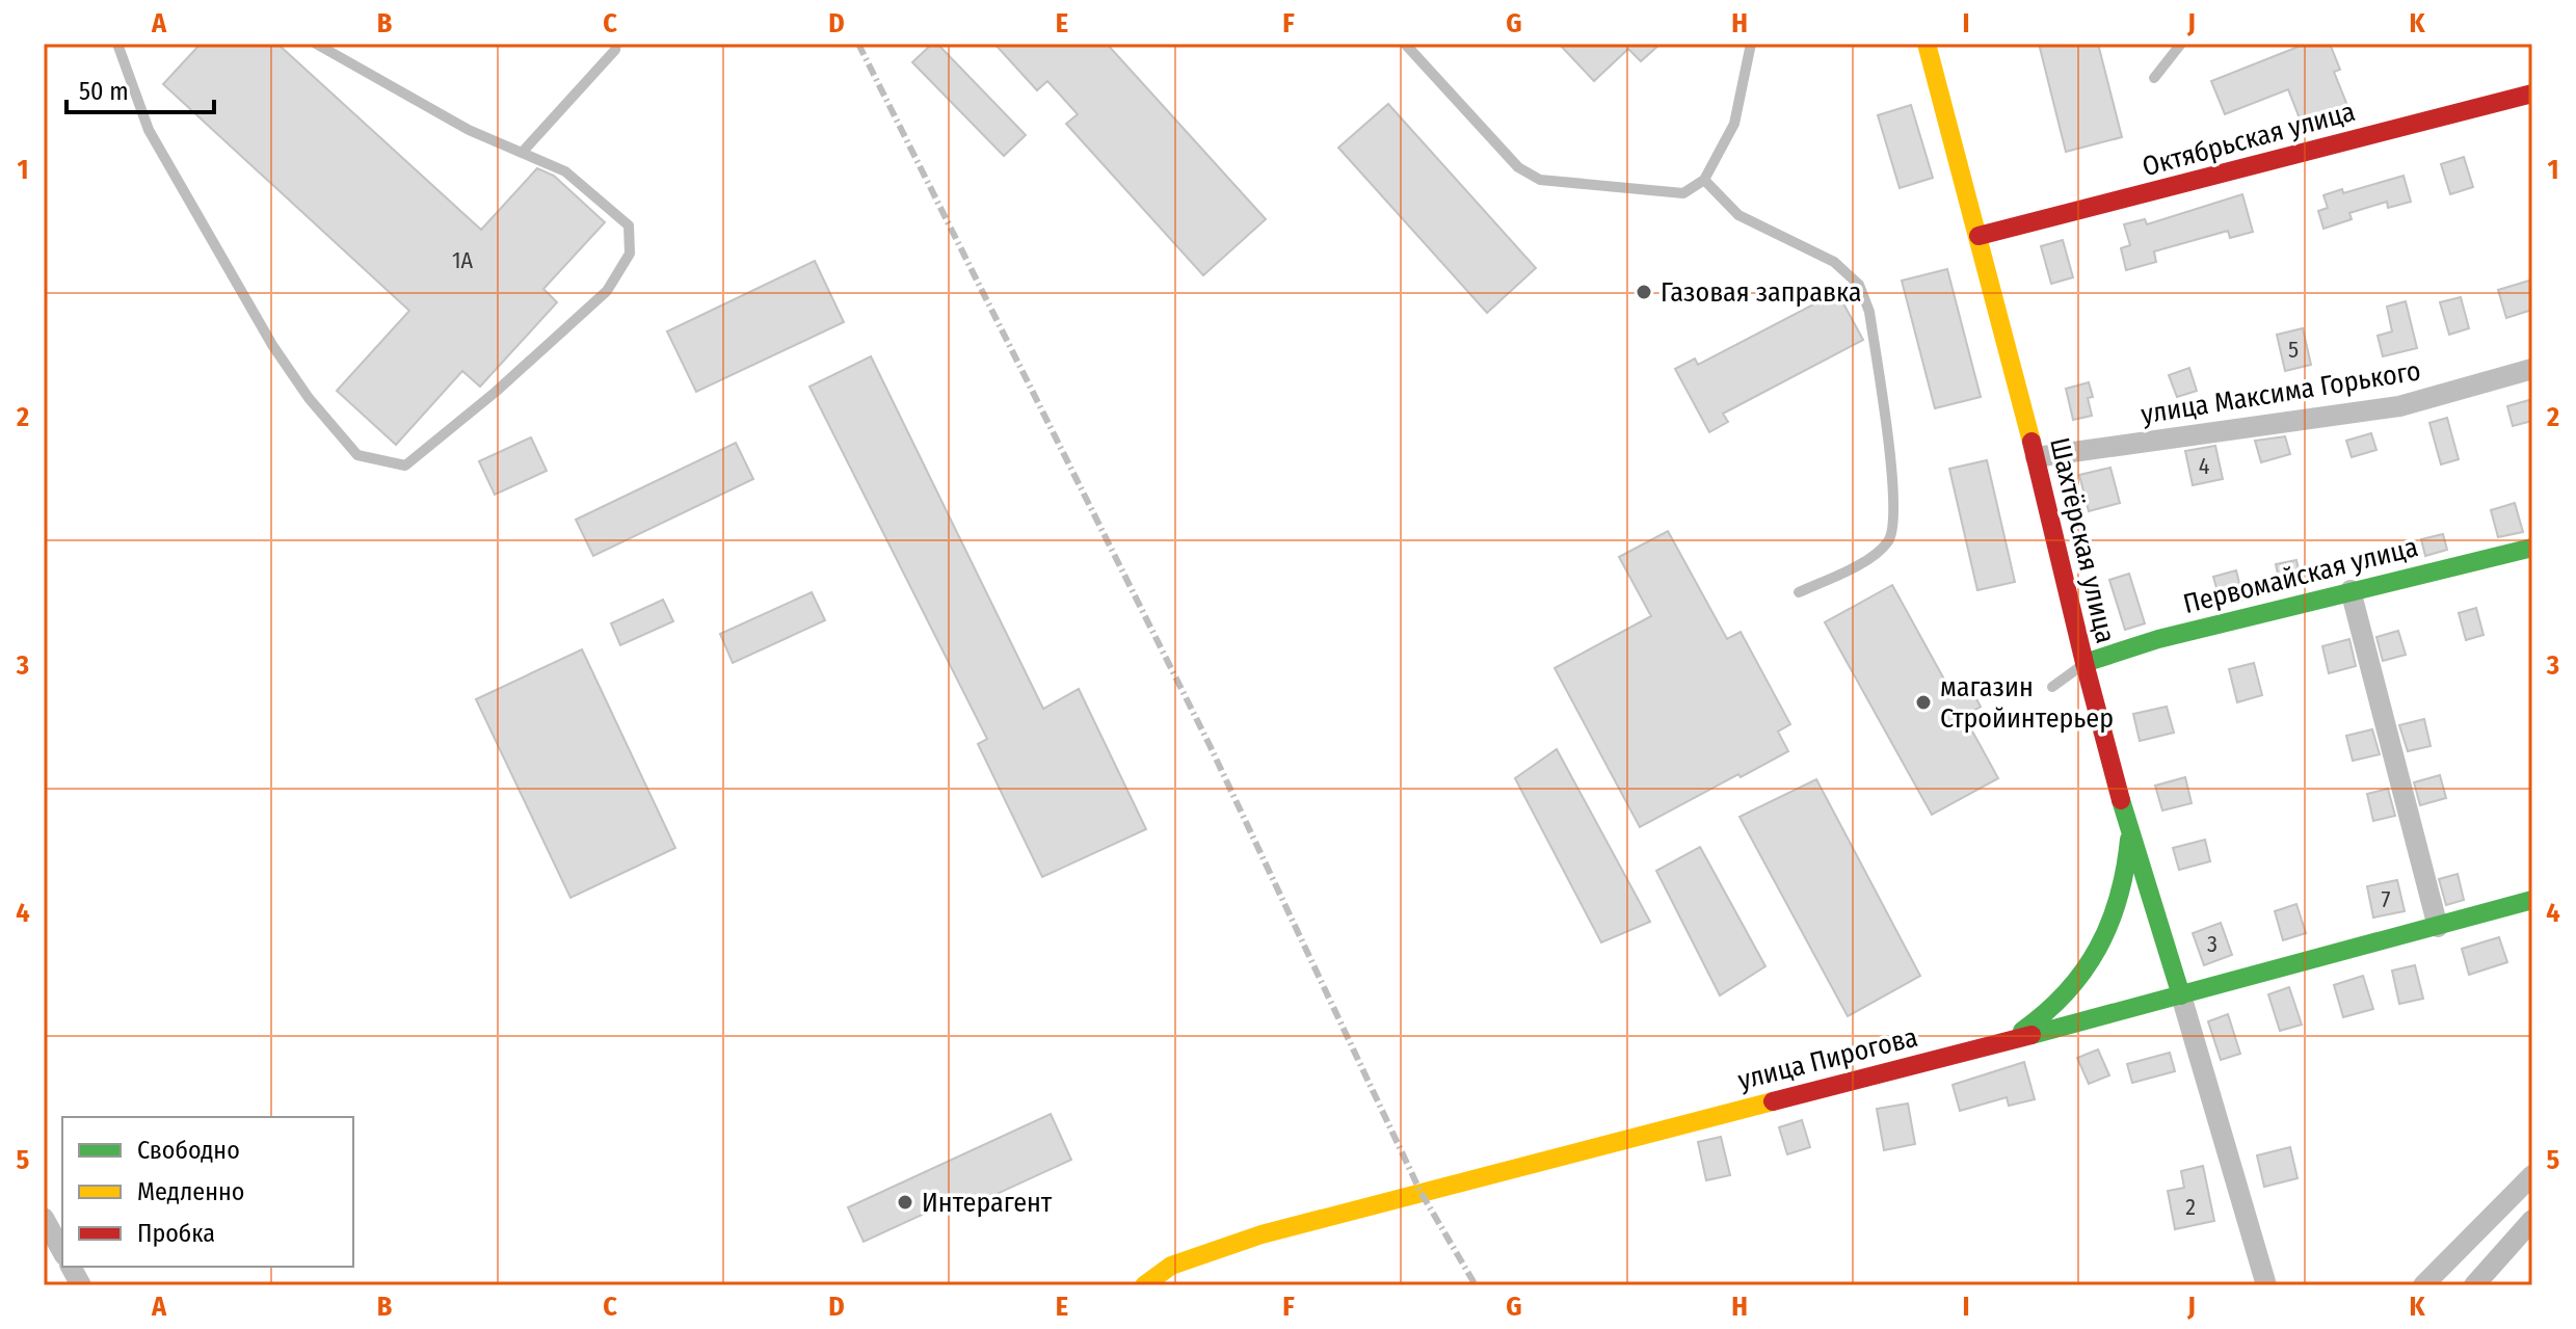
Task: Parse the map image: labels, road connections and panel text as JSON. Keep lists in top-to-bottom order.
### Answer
{
  "streets": {
    "main road": [
      "Октябрьская улица",
      "Шахтёрская улица",
      "Первомайская улица",
      "улица Пирогова"
    ],
    "street": ["улица Максима Горького"]
  },
  "crossings": [
    ["Октябрьская улица", "Шахтёрская улица"],
    ["улица Максима Горького", "Шахтёрская улица"],
    ["Шахтёрская улица", "Первомайская улица"],
    ["Шахтёрская улица", "улица Пирогова"]
  ],
  "places": ["Газовая заправка", "магазин Стройинтерьер", "Интерагент"],
  "house_numbers": [
    "1А",
    "5",
    "4",
    "7",
    "3",
    "2"
  ],
  "legend": ["Свободно", "Медленно", "Пробка"],
  "scale_bar": "50 m",
  "grid": {
    "columns": [
      "A",
      "B",
      "C",
      "D",
      "E",
      "F",
      "G",
      "H",
      "I",
      "J",
      "K"
    ],
    "rows": [
      "1",
      "2",
      "3",
      "4",
      "5"
    ]
  }
}
